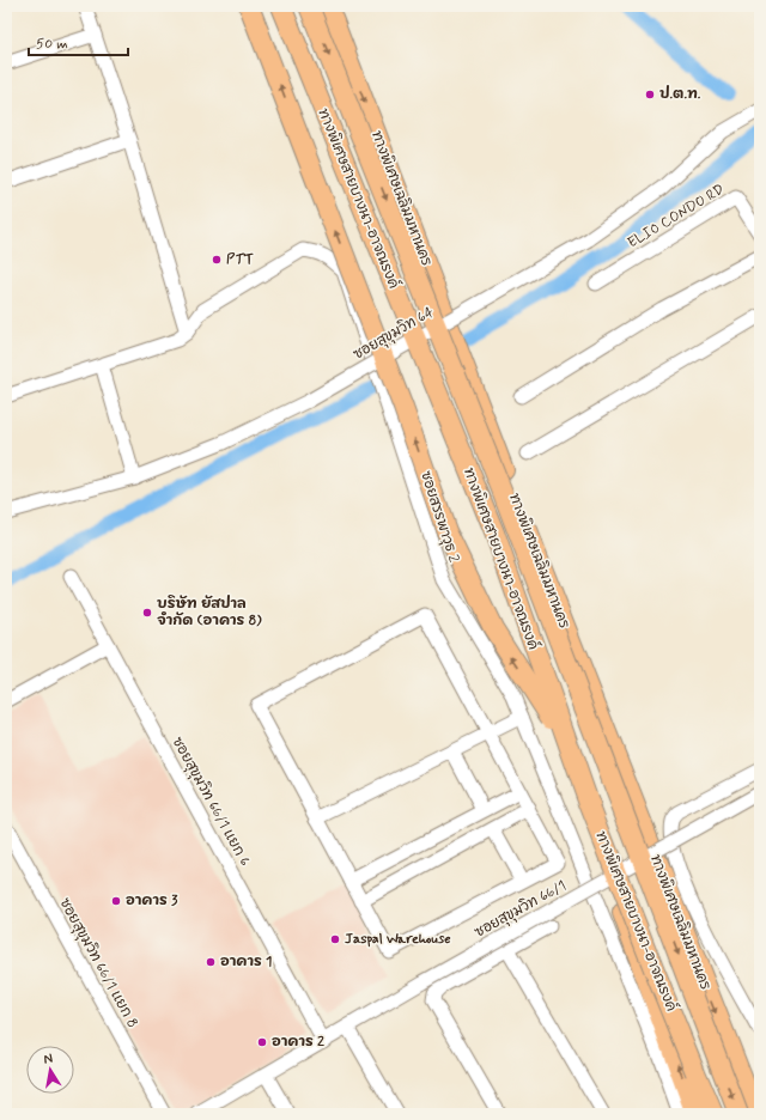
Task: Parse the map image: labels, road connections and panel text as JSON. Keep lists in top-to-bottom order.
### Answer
{
  "streets": {
    "highway": ["ทางพิเศษสายบางนา-อาจณรงค์", "ทางพิเศษเฉลิมมหานคร"],
    "street": [
      "ELIO CONDO RD",
      "ซอยสุขุมวิท 64",
      "ซอยสรรพาวุธ 2",
      "ซอยสุขุมวิท 66/1 แยก 6",
      "ซอยสุขุมวิท 66/1",
      "ซอยสุขุมวิท 66/1 แยก 8"
    ]
  },
  "crossings": [
    ["ซอยสุขุมวิท 66/1 แยก 6", "ซอยสุขุมวิท 66/1"]
  ],
  "places": [
    "ป.ต.ท.",
    "PTT",
    "บริษัท ยัสปาล จำกัด (อาคาร 8)",
    "อาคาร 3",
    "Jaspal Warehouse",
    "อาคาร 1",
    "อาคาร 2"
  ],
  "scale_bar": "50 m",
  "north": "top"
}
